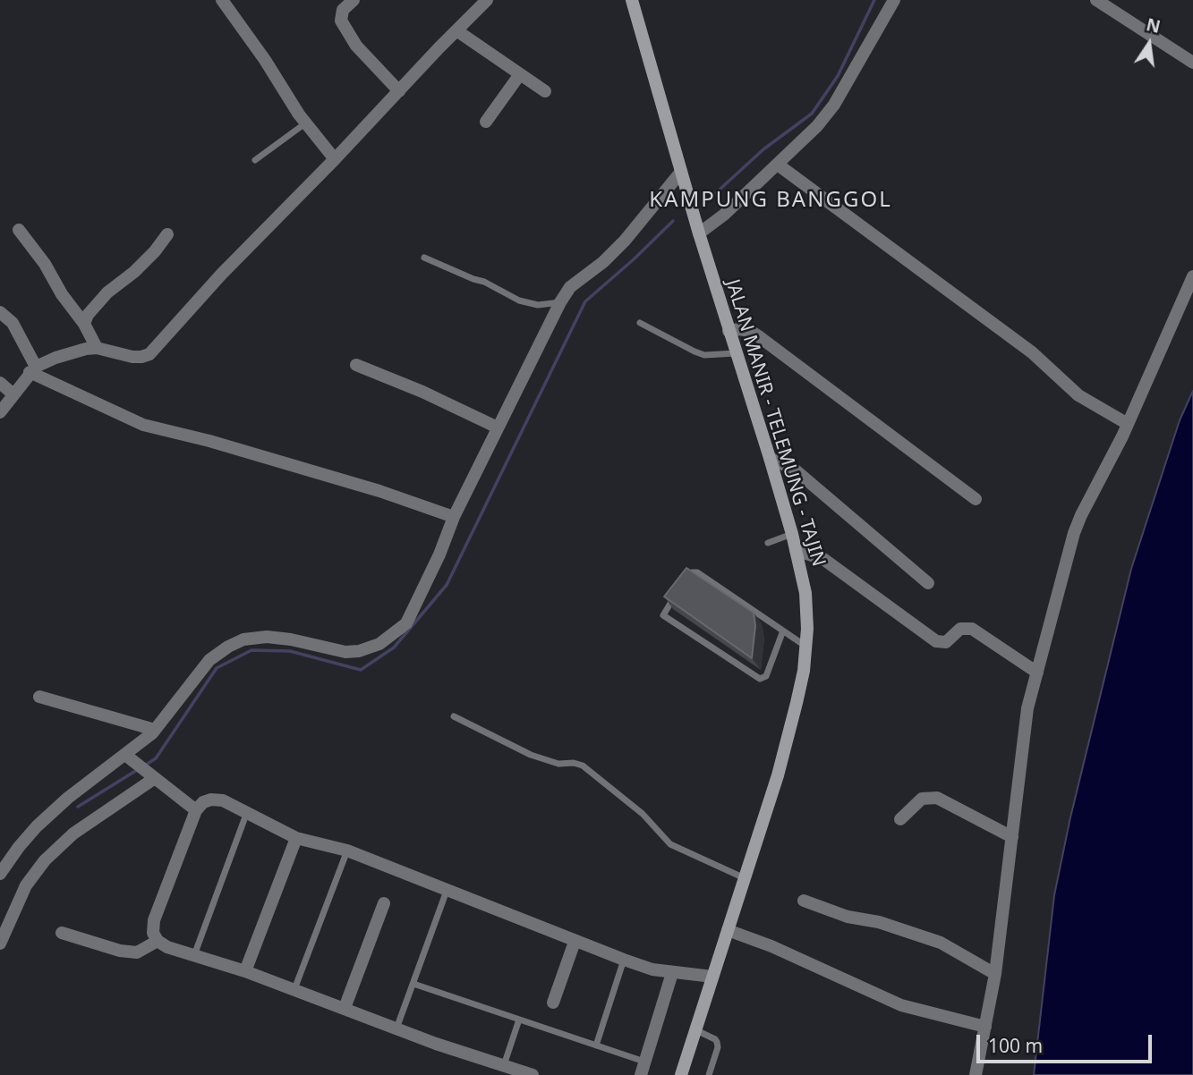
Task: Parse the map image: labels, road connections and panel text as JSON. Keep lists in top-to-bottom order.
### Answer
{
  "streets": {
    "main road": ["JALAN MANIR - TELEMUNG - TAJIN"]
  },
  "districts": ["KAMPUNG BANGGOL"],
  "scale_bar": "100 m",
  "north": "top"
}
